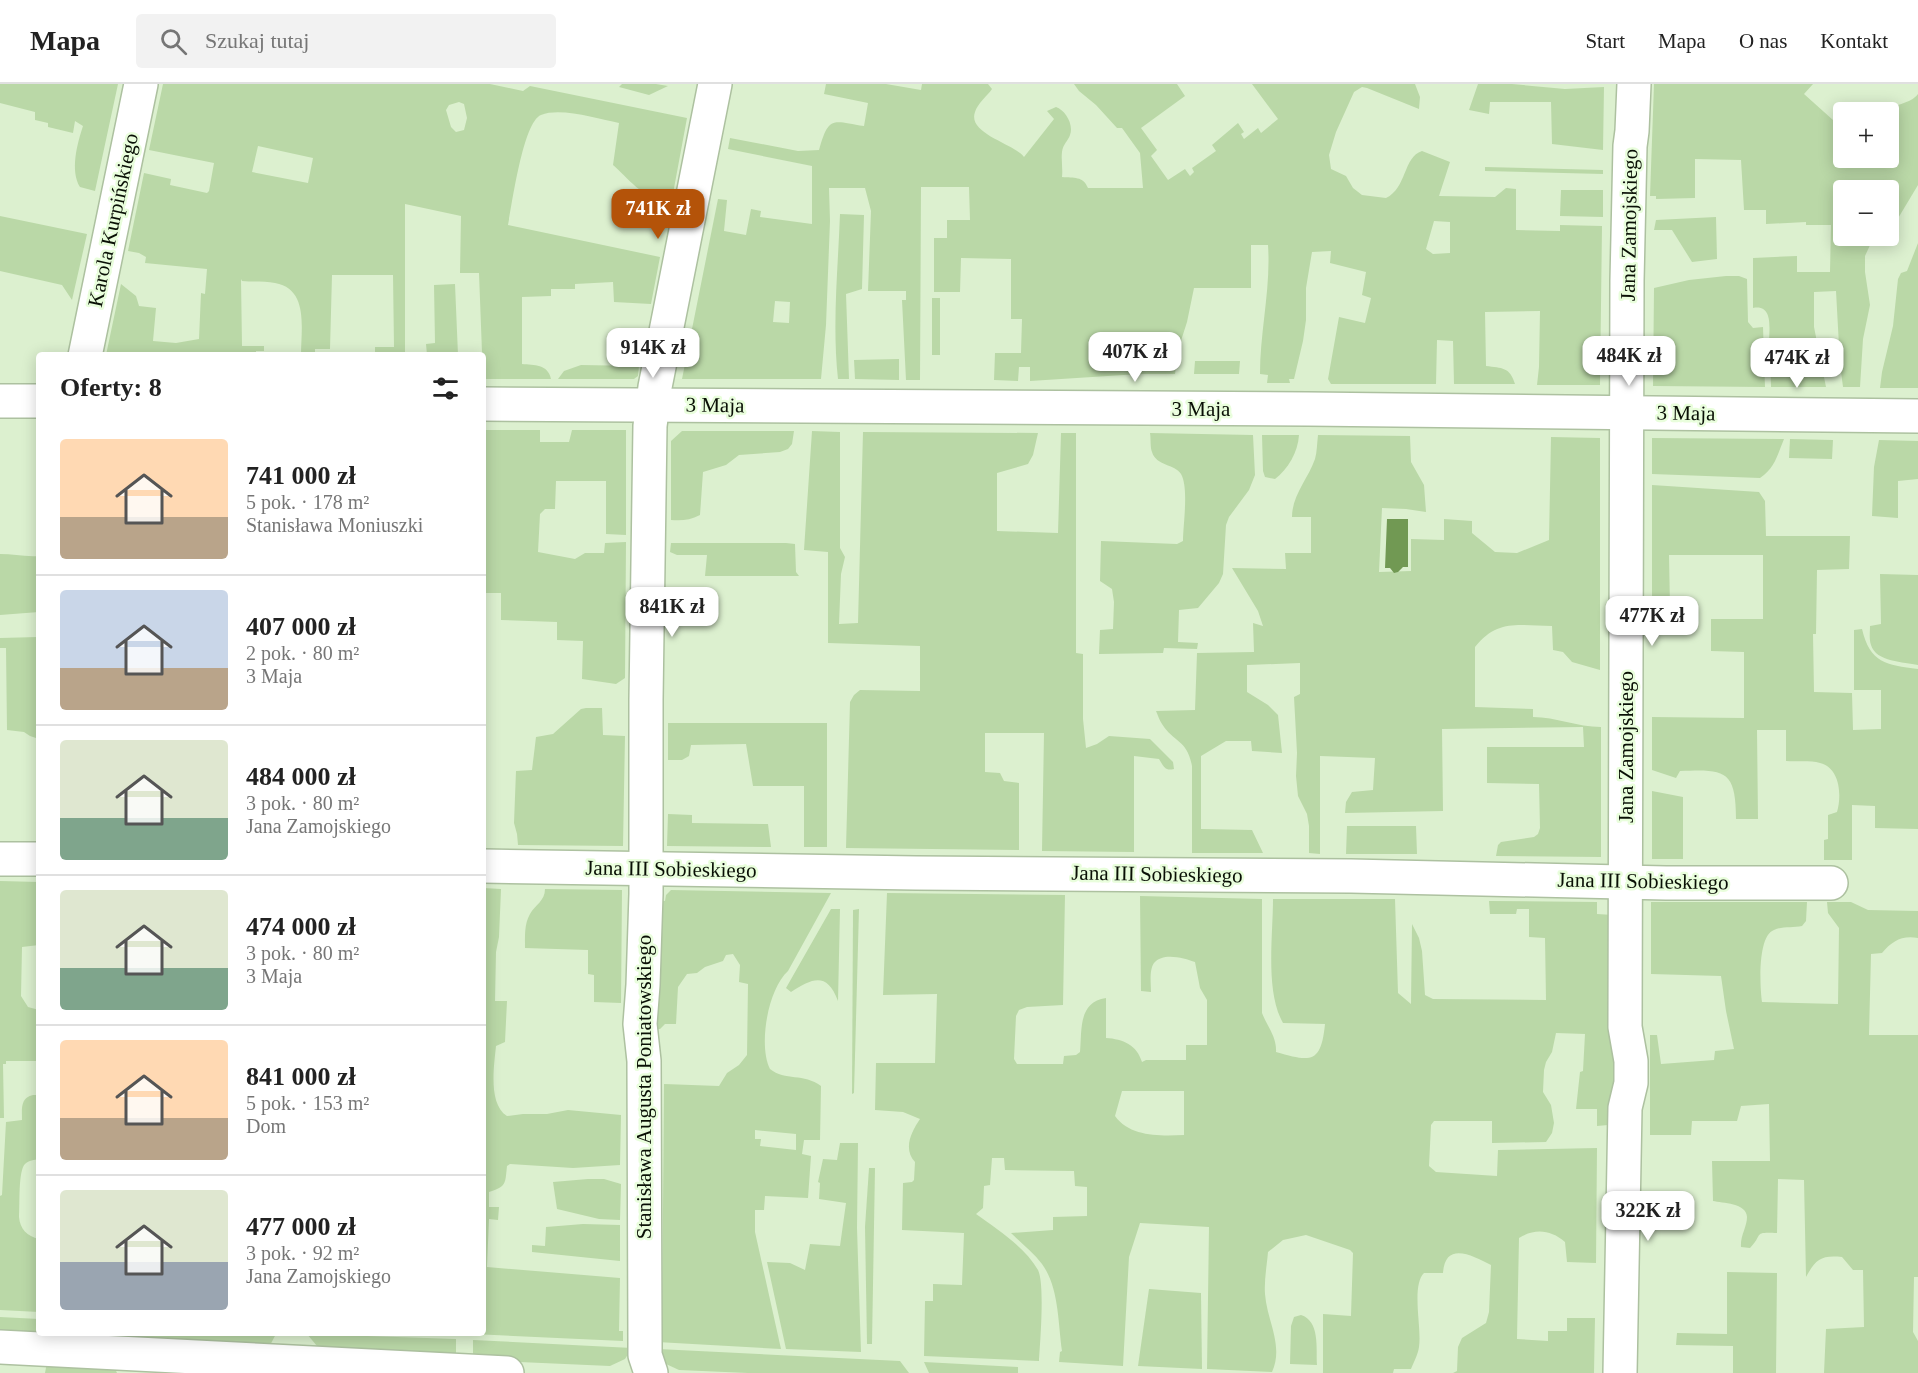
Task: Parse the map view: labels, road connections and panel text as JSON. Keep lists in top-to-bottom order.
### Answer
{
  "streets": {
    "street": [
      "Karola Kurpińskiego",
      "Jana Zamojskiego",
      "3 Maja",
      "Jana III Sobieskiego",
      "Stanisława Augusta Poniatowskiego"
    ]
  },
  "crossings": [
    ["Jana Zamojskiego", "3 Maja"],
    ["Jana Zamojskiego", "Jana III Sobieskiego"],
    ["3 Maja", "Stanisława Augusta Poniatowskiego"],
    ["Jana III Sobieskiego", "Stanisława Augusta Poniatowskiego"]
  ],
  "page": {
    "header": "Mapa",
    "search": "Szukaj tutaj",
    "nav": [
      "Start",
      "Mapa",
      "O nas",
      "Kontakt"
    ],
    "map_buttons": ["+", "−"],
    "price": [
      "741K zł",
      "914K zł",
      "407K zł",
      "484K zł",
      "474K zł",
      "841K zł",
      "477K zł",
      "322K zł"
    ],
    "heading": "Oferty: 8",
    "list": [
      {
        "name": "741 000 zł",
        "note": "5 pok. · 178 m² · Stanisława Moniuszki"
      },
      {
        "name": "407 000 zł",
        "note": "2 pok. · 80 m² · 3 Maja"
      },
      {
        "name": "484 000 zł",
        "note": "3 pok. · 80 m² · Jana Zamojskiego"
      },
      {
        "name": "474 000 zł",
        "note": "3 pok. · 80 m² · 3 Maja"
      },
      {
        "name": "841 000 zł",
        "note": "5 pok. · 153 m² · Dom"
      },
      {
        "name": "477 000 zł",
        "note": "3 pok. · 92 m² · Jana Zamojskiego"
      }
    ]
  }
}
